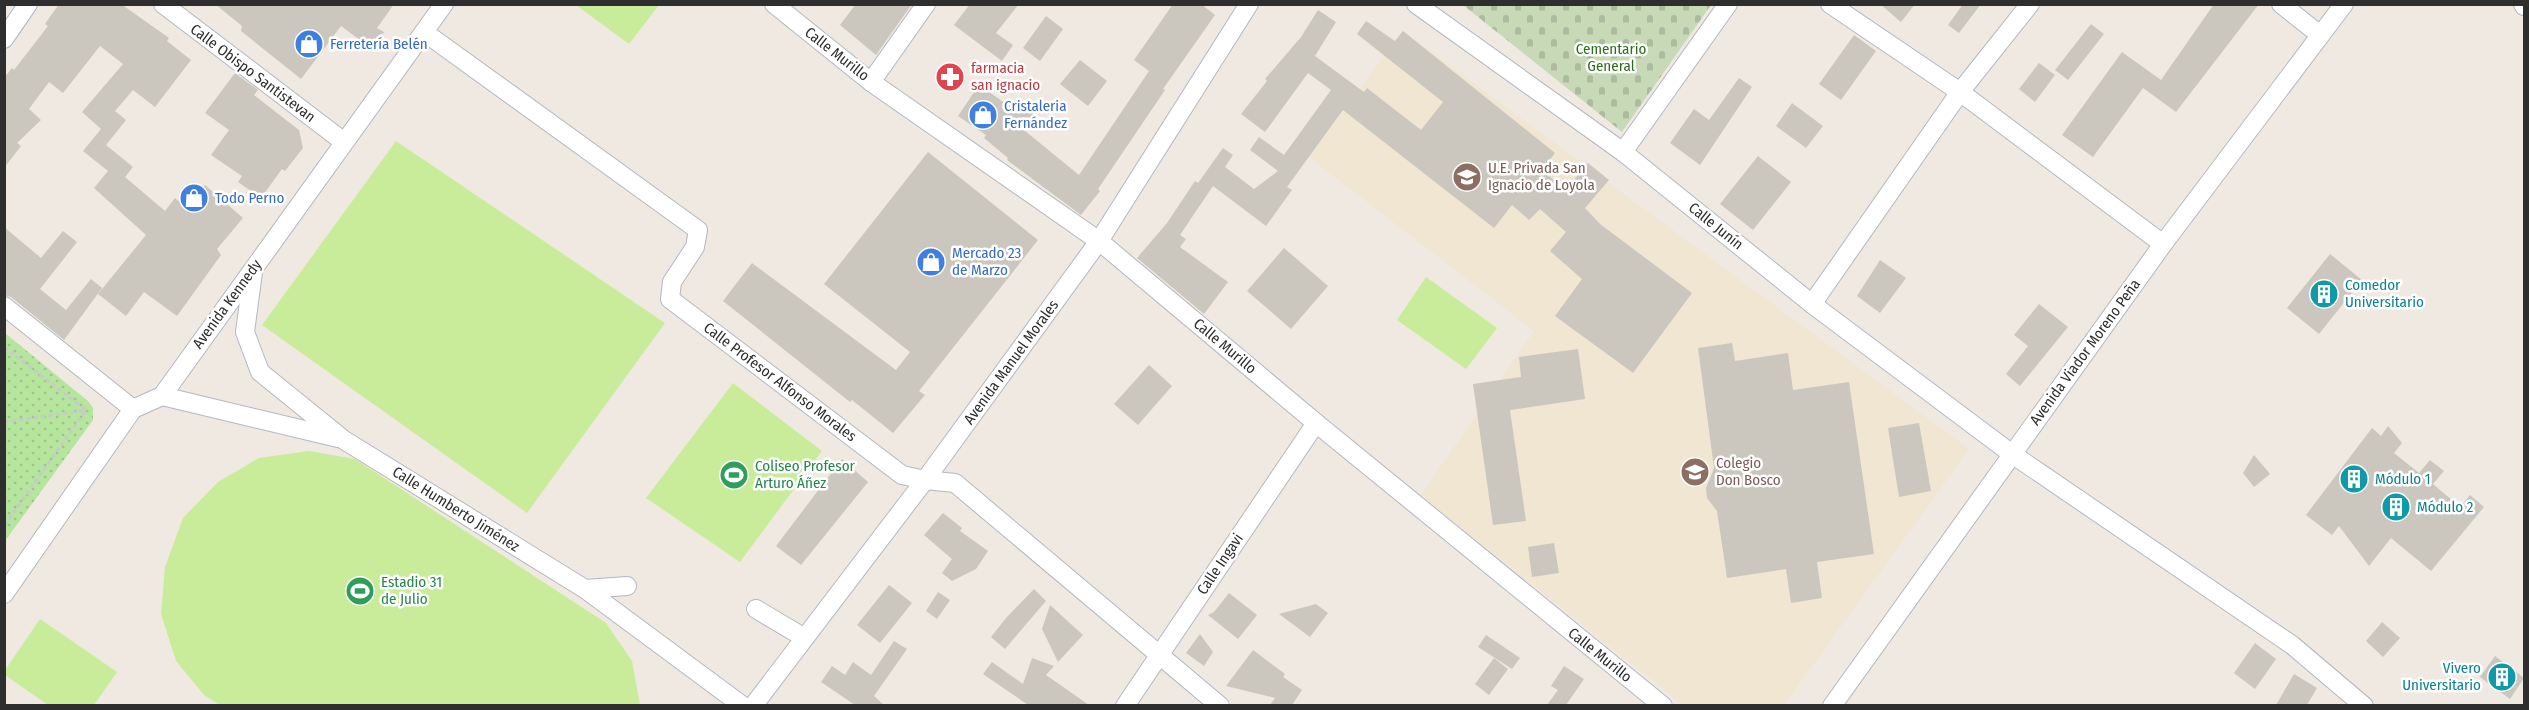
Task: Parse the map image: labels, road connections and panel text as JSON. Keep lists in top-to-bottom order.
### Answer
{
  "streets": {
    "street": [
      "Calle Murillo",
      "Calle Obispo Santistevan",
      "Calle Junín",
      "Avenida Kennedy",
      "Avenida Viador Moreno Peña",
      "Avenida Manuel Morales",
      "Calle Profesor Alfonso Morales",
      "Calle Humberto Jiménez",
      "Calle Ingavi"
    ]
  },
  "crossings": [
    ["Calle Murillo", "Avenida Manuel Morales"],
    ["Calle Murillo", "Calle Ingavi"],
    ["Calle Obispo Santistevan", "Avenida Kennedy"],
    ["Calle Junín", "Avenida Viador Moreno Peña"],
    ["Avenida Kennedy", "Calle Profesor Alfonso Morales"],
    ["Avenida Kennedy", "Calle Humberto Jiménez"],
    ["Avenida Manuel Morales", "Calle Profesor Alfonso Morales"],
    ["Calle Profesor Alfonso Morales", "Calle Ingavi"]
  ],
  "parks": ["Cementario General"],
  "places": {
    "shop": [
      "Ferretería Belén",
      "Cristaleria Fernández",
      "Todo Perno",
      "Mercado 23 de Marzo"
    ],
    "pharmacy": ["farmacia san ignacio"],
    "school or university": ["U.E. Privada San Ignacio de Loyola", "Colegio Don Bosco"],
    "building": [
      "Comedor Universitario",
      "Módulo 1",
      "Módulo 2",
      "Vivero Universitario"
    ],
    "sports": ["Coliseo Profesor Arturo Áñez", "Estadio 31 de Julio"]
  }
}
